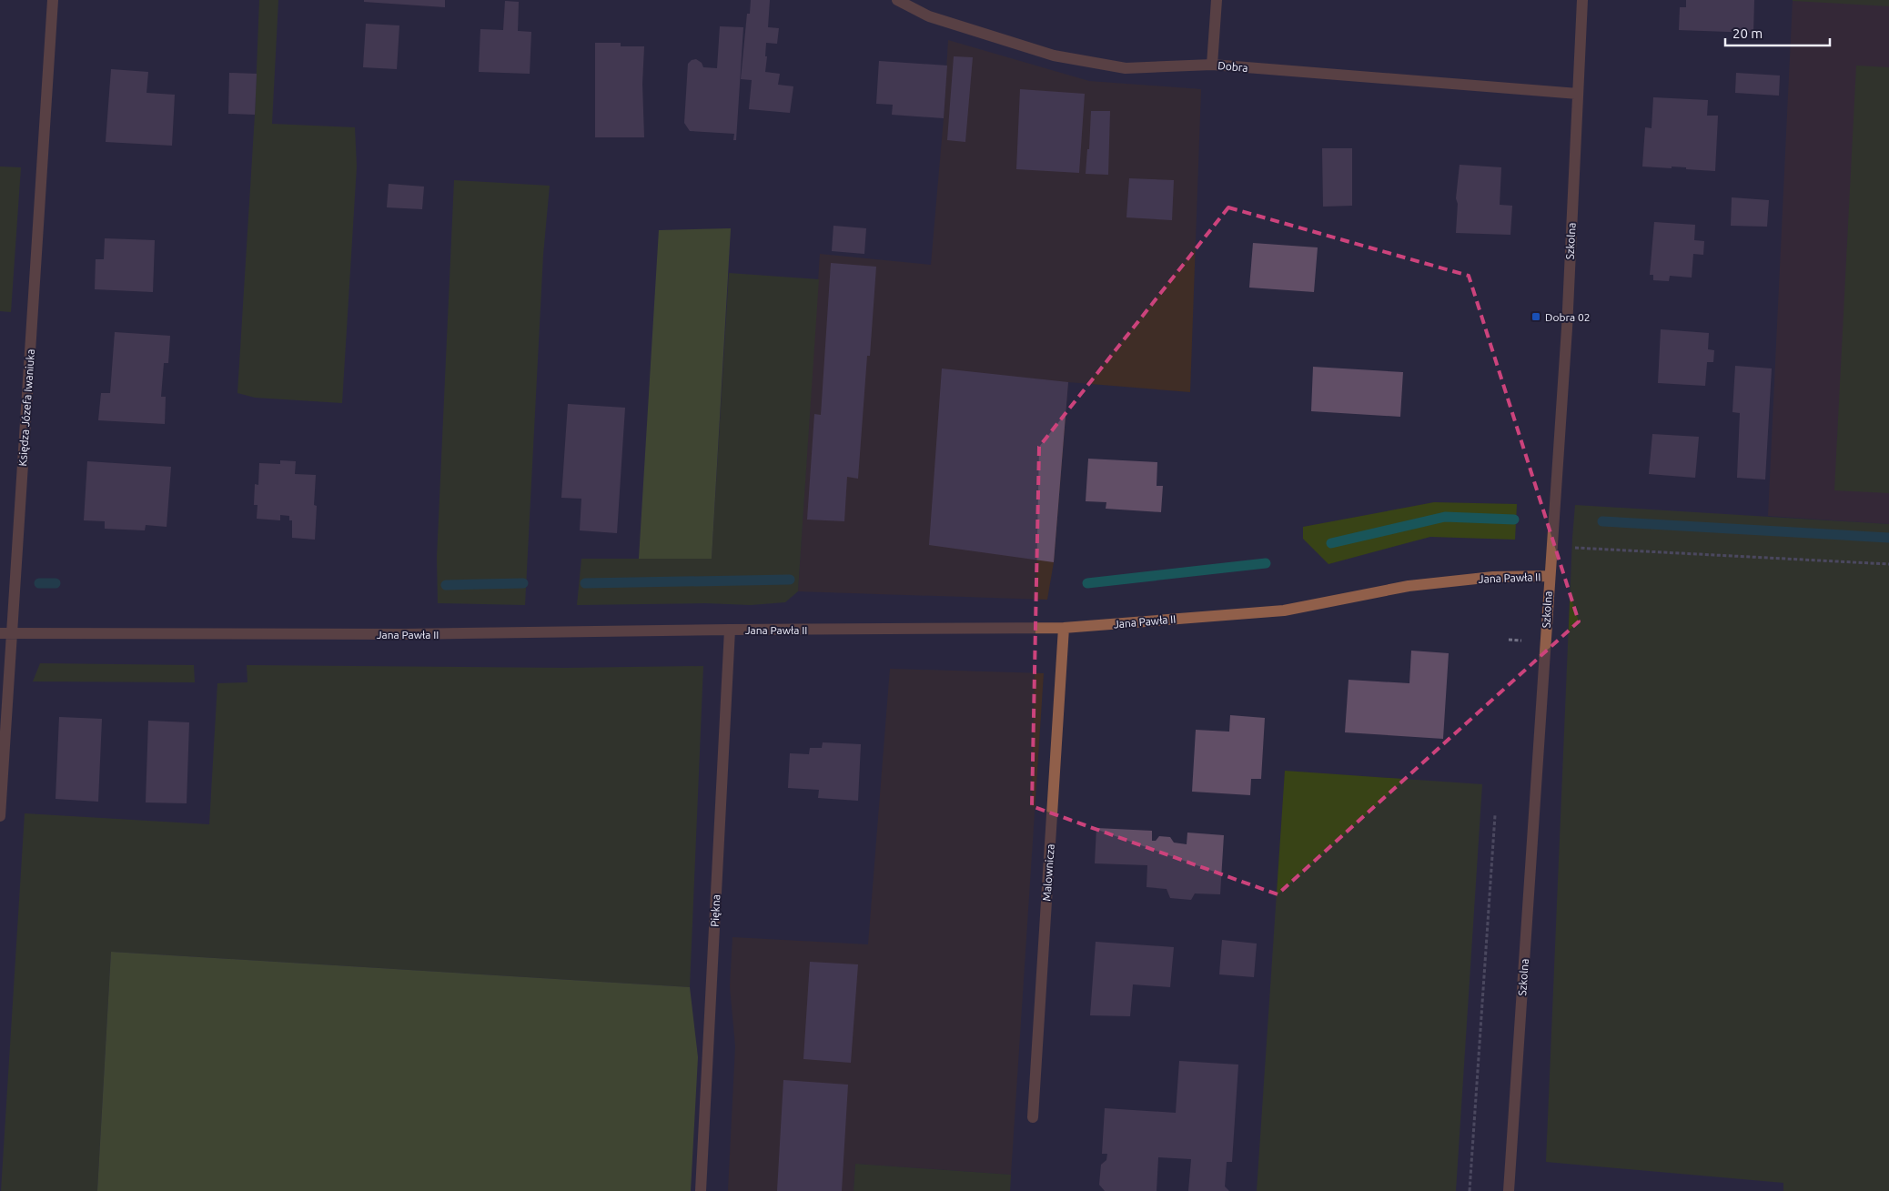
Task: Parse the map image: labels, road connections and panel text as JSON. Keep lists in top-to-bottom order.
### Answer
{
  "streets": {
    "street": [
      "Dobra",
      "Szkolna",
      "Księdza Józefa Iwaniuka",
      "Jana Pawła II",
      "Malownicza",
      "Piękna"
    ]
  },
  "crossings": [
    ["Dobra", "Szkolna"],
    ["Szkolna", "Jana Pawła II"],
    ["Księdza Józefa Iwaniuka", "Jana Pawła II"],
    ["Jana Pawła II", "Malownicza"],
    ["Jana Pawła II", "Piękna"]
  ],
  "places": {
    "transit": ["Dobra 02"]
  },
  "scale_bar": "20 m"
}
